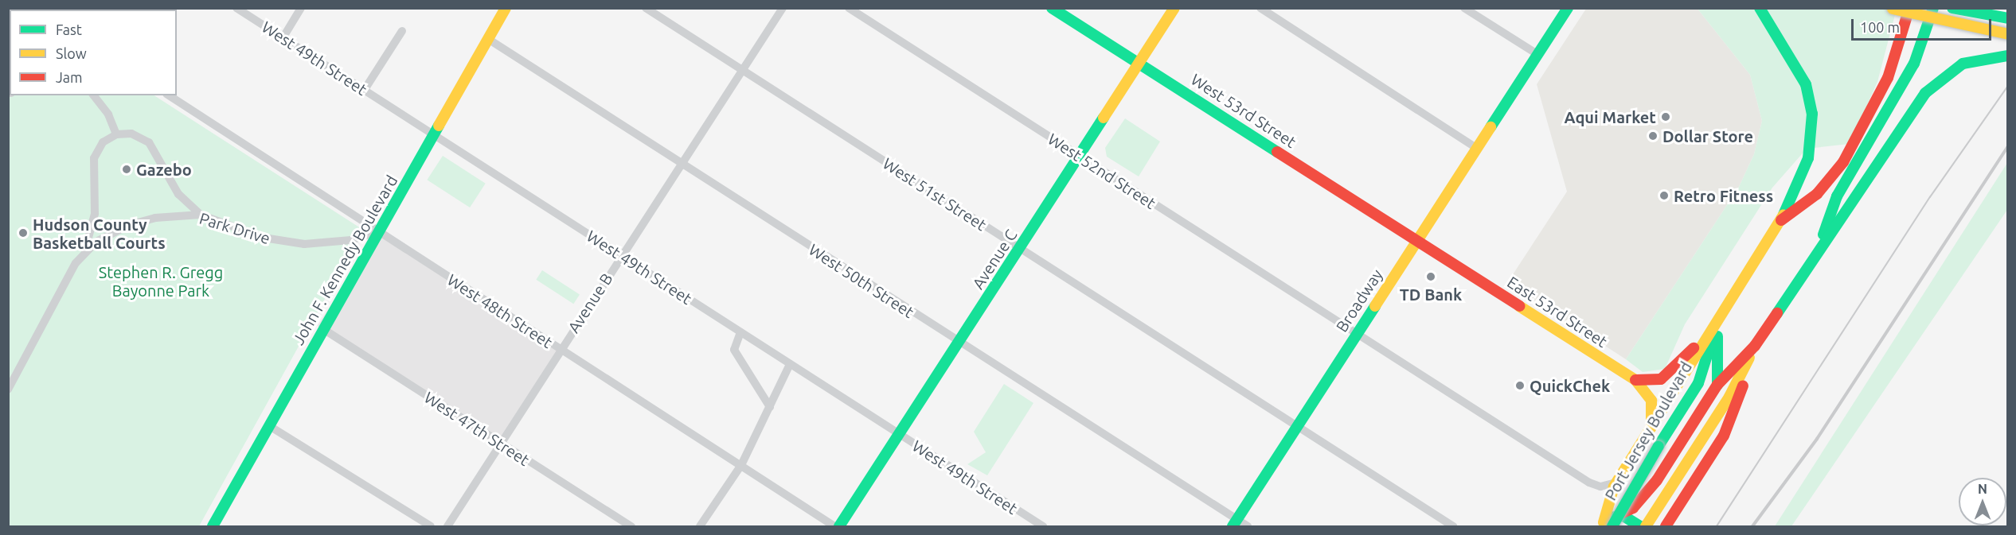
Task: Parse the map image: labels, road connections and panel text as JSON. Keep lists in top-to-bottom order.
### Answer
{
  "streets": {
    "main road": [
      "West 53rd Street",
      "Avenue C",
      "John F. Kennedy Boulevard",
      "Broadway",
      "East 53rd Street",
      "Port Jersey Boulevard"
    ],
    "street": [
      "West 49th Street",
      "West 52nd Street",
      "West 51st Street",
      "Park Drive",
      "West 50th Street",
      "Avenue B",
      "West 48th Street",
      "West 47th Street"
    ]
  },
  "crossings": [
    ["West 49th Street", "Avenue C"],
    ["West 49th Street", "John F. Kennedy Boulevard"],
    ["West 49th Street", "Avenue B"],
    ["West 53rd Street", "Avenue C"],
    ["West 53rd Street", "Broadway"],
    ["West 53rd Street", "East 53rd Street"],
    ["West 52nd Street", "Avenue C"],
    ["West 52nd Street", "Broadway"],
    ["West 51st Street", "Avenue C"],
    ["West 51st Street", "Broadway"],
    ["West 51st Street", "Avenue B"],
    ["Park Drive", "John F. Kennedy Boulevard"],
    ["Park Drive", "West 48th Street"],
    ["Avenue C", "West 50th Street"],
    ["John F. Kennedy Boulevard", "West 50th Street"],
    ["John F. Kennedy Boulevard", "West 48th Street"],
    ["John F. Kennedy Boulevard", "West 47th Street"],
    ["West 50th Street", "Broadway"],
    ["West 50th Street", "Avenue B"],
    ["Broadway", "East 53rd Street"],
    ["Avenue B", "West 48th Street"],
    ["Avenue B", "West 47th Street"]
  ],
  "parks": ["Stephen R. Gregg Bayonne Park"],
  "places": [
    "Aqui Market",
    "Dollar Store",
    "Gazebo",
    "Retro Fitness",
    "Hudson County Basketball Courts",
    "TD Bank",
    "QuickChek"
  ],
  "legend": ["Fast", "Slow", "Jam"],
  "scale_bar": "100 m",
  "north": "top"
}
